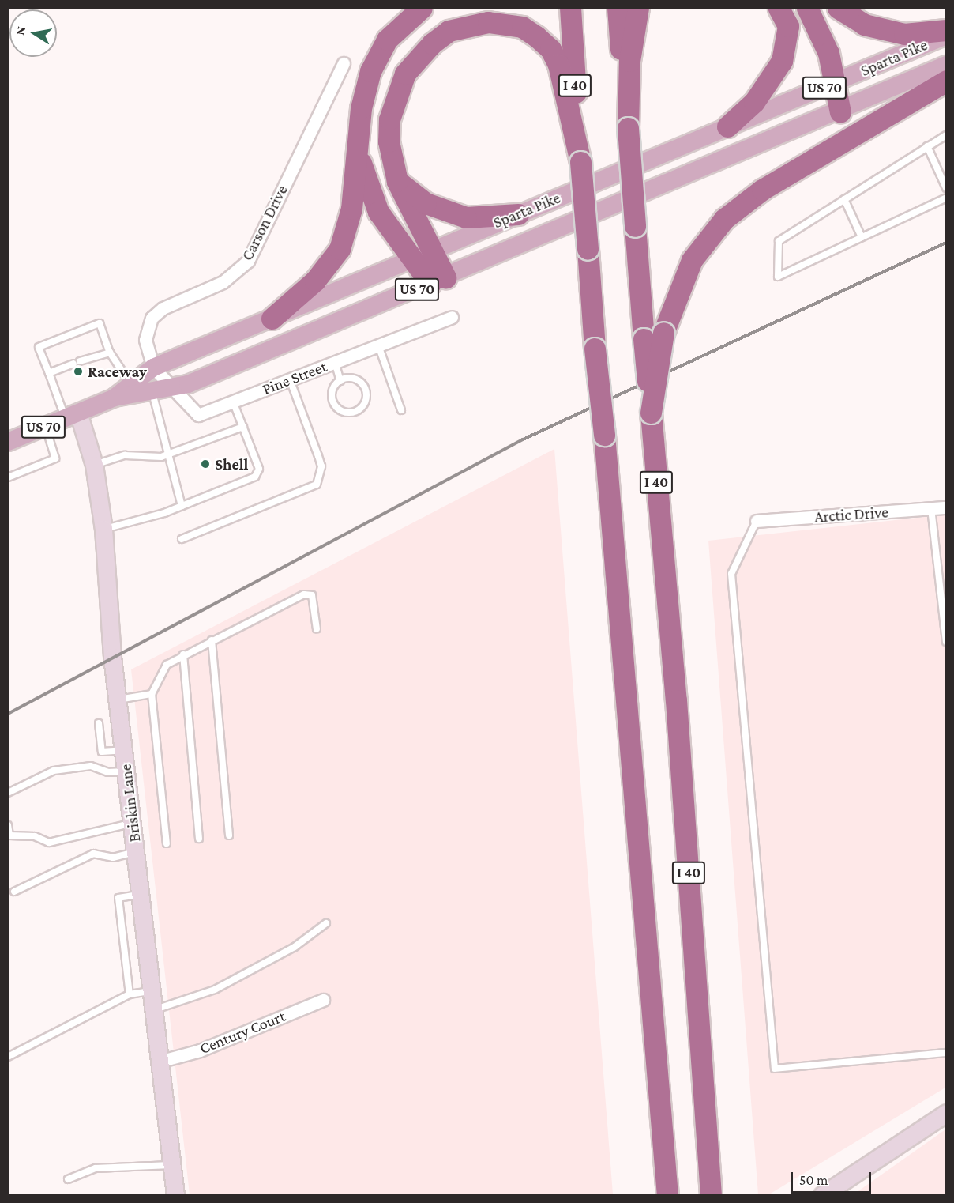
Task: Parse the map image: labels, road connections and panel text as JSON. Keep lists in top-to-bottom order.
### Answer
{
  "streets": {
    "highway": ["I 40"],
    "main road": ["Sparta Pike", "US 70"],
    "street": [
      "Carson Drive",
      "Pine Street",
      "Arctic Drive",
      "Briskin Lane",
      "Century Court"
    ]
  },
  "crossings": [
    ["Sparta Pike", "Carson Drive"],
    ["Sparta Pike", "Pine Street"],
    ["Sparta Pike", "Briskin Lane"],
    ["Carson Drive", "Pine Street"],
    ["Briskin Lane", "Century Court"]
  ],
  "places": ["Raceway", "Shell"],
  "scale_bar": "50 m",
  "north": "left"
}
